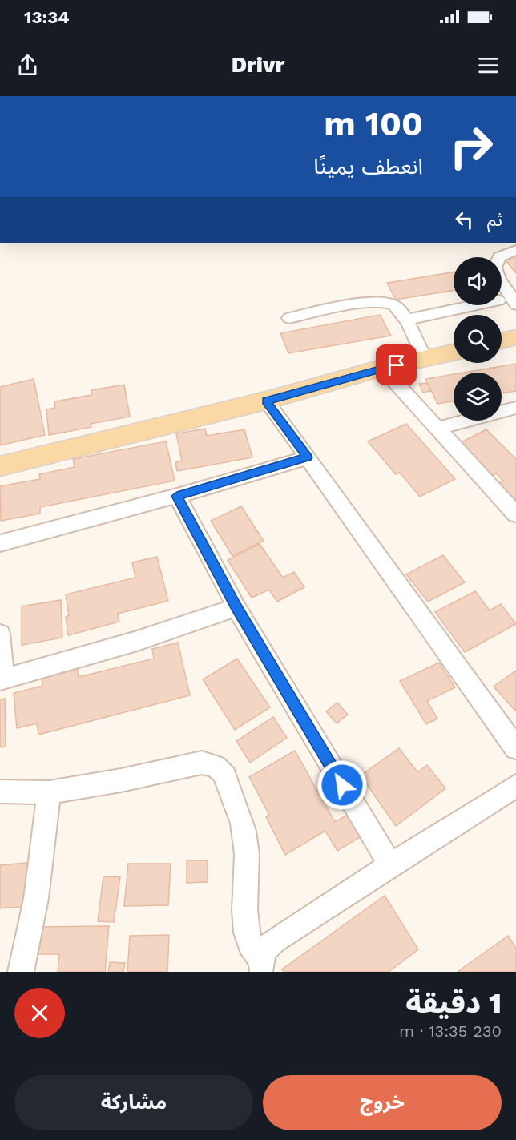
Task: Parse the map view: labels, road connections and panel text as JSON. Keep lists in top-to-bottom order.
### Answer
{
  "page": {
    "status": "13:34",
    "header": "Drivr",
    "turn": ["100 m", "انعطف يمينًا"],
    "then": "ثم",
    "heading": ["1 دقيقة", "230 m · 13:35"],
    "buttons": ["خروج", "مشاركة"]
  }
}
